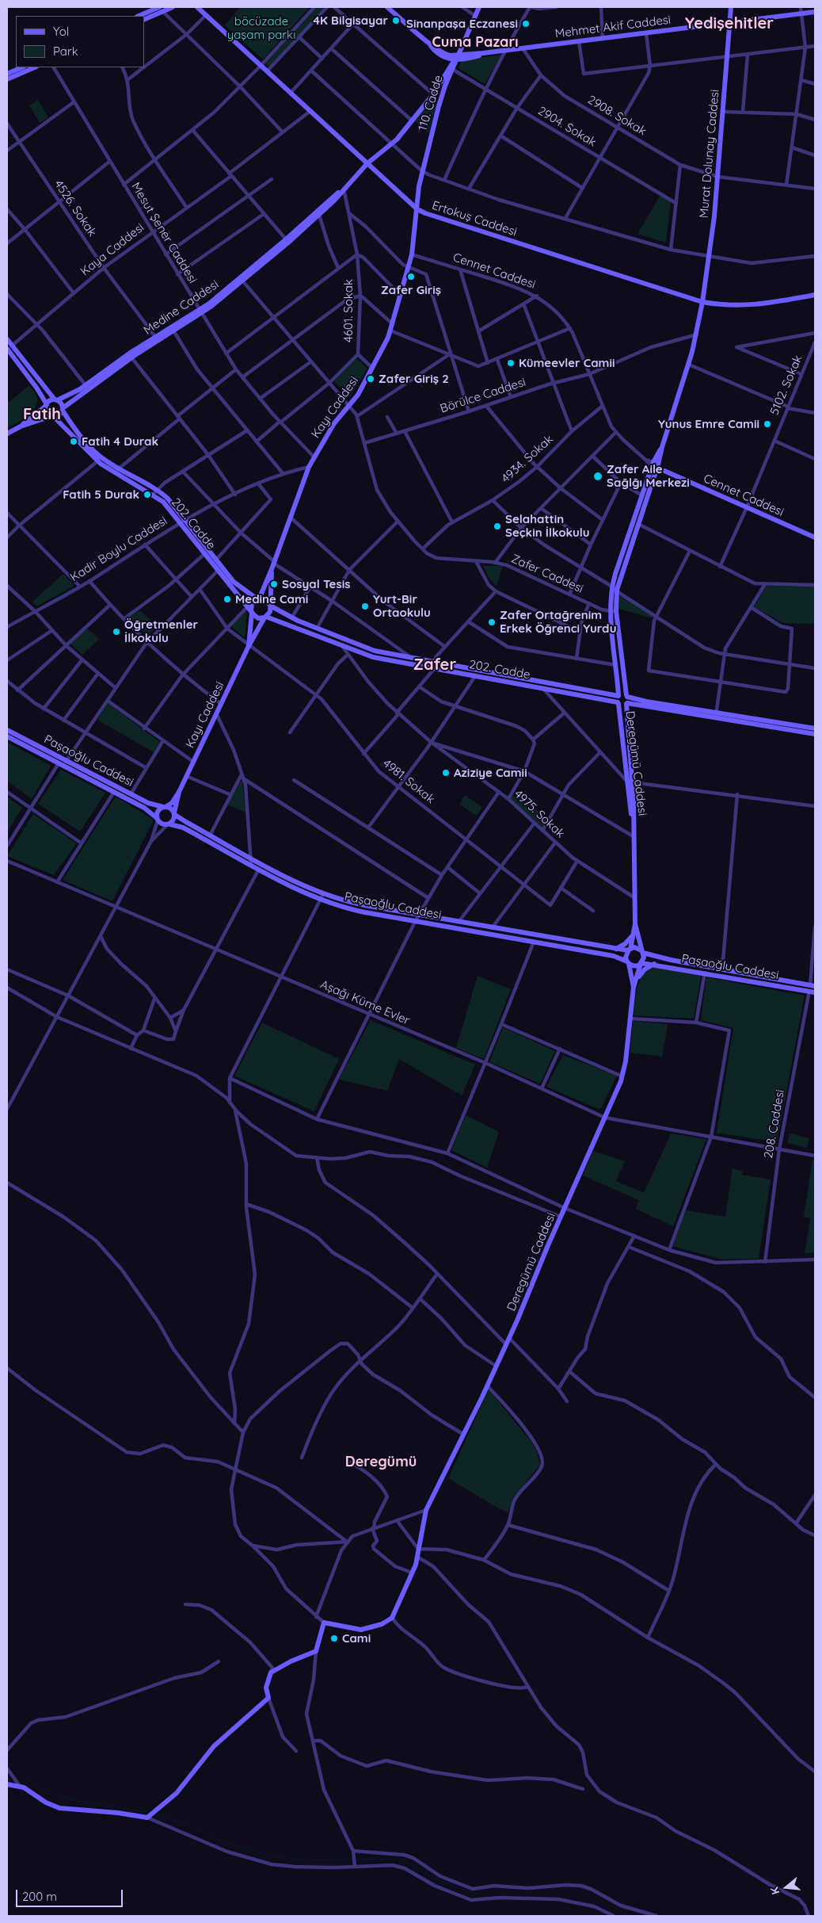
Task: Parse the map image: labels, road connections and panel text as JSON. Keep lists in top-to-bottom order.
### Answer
{
  "streets": {
    "street": [
      "Mehmet Akif Caddesi",
      "110. Cadde",
      "2908. Sokak",
      "2904. Sokak",
      "Murat Dolunay Caddesi",
      "4526. Sokak",
      "Ertokuş Caddesi",
      "Mesut Şener Caddesi",
      "Kaya Caddesi",
      "Cennet Caddesi",
      "Medine Caddesi",
      "4601. Sokak",
      "5102. Sokak",
      "Börülce Caddesi",
      "Kayı Caddesi",
      "4934. Sokak",
      "202. Cadde",
      "Kadir Boylu Caddesi",
      "Zafer Caddesi",
      "Paşaoğlu Caddesi",
      "Deregümü Caddesi",
      "4981. Sokak",
      "4975. Sokak",
      "Aşağı Küme Evler",
      "208. Caddesi"
    ]
  },
  "crossings": [
    ["Mehmet Akif Caddesi", "110. Cadde"],
    ["Mehmet Akif Caddesi", "2908. Sokak"],
    ["Mehmet Akif Caddesi", "Murat Dolunay Caddesi"],
    ["110. Cadde", "2904. Sokak"],
    ["110. Cadde", "Ertokuş Caddesi"],
    ["110. Cadde", "Medine Caddesi"],
    ["110. Cadde", "Kayı Caddesi"],
    ["2908. Sokak", "Murat Dolunay Caddesi"],
    ["2904. Sokak", "Medine Caddesi"],
    ["Murat Dolunay Caddesi", "Ertokuş Caddesi"],
    ["Murat Dolunay Caddesi", "Deregümü Caddesi"],
    ["4526. Sokak", "Kaya Caddesi"],
    ["4526. Sokak", "Medine Caddesi"],
    ["Ertokuş Caddesi", "Kaya Caddesi"],
    ["Ertokuş Caddesi", "Medine Caddesi"],
    ["Ertokuş Caddesi", "Kayı Caddesi"],
    ["Ertokuş Caddesi", "Deregümü Caddesi"],
    ["Mesut Şener Caddesi", "Kaya Caddesi"],
    ["Mesut Şener Caddesi", "Medine Caddesi"],
    ["Mesut Şener Caddesi", "4601. Sokak"],
    ["Mesut Şener Caddesi", "Kayı Caddesi"],
    ["Cennet Caddesi", "5102. Sokak"],
    ["Cennet Caddesi", "Börülce Caddesi"],
    ["Cennet Caddesi", "Kayı Caddesi"],
    ["Cennet Caddesi", "4934. Sokak"],
    ["Cennet Caddesi", "Deregümü Caddesi"],
    ["Medine Caddesi", "4601. Sokak"],
    ["Medine Caddesi", "202. Cadde"],
    ["Medine Caddesi", "Zafer Caddesi"],
    ["4601. Sokak", "Zafer Caddesi"],
    ["Börülce Caddesi", "Zafer Caddesi"],
    ["Börülce Caddesi", "Deregümü Caddesi"],
    ["Kayı Caddesi", "202. Cadde"],
    ["Kayı Caddesi", "Kadir Boylu Caddesi"],
    ["Kayı Caddesi", "Zafer Caddesi"],
    ["Kayı Caddesi", "Paşaoğlu Caddesi"],
    ["Kayı Caddesi", "4981. Sokak"],
    ["4934. Sokak", "Zafer Caddesi"],
    ["202. Cadde", "Kadir Boylu Caddesi"],
    ["202. Cadde", "Deregümü Caddesi"],
    ["202. Cadde", "4975. Sokak"],
    ["Zafer Caddesi", "Deregümü Caddesi"],
    ["Paşaoğlu Caddesi", "Deregümü Caddesi"],
    ["Paşaoğlu Caddesi", "208. Caddesi"],
    ["Deregümü Caddesi", "4975. Sokak"],
    ["Deregümü Caddesi", "Aşağı Küme Evler"],
    ["Aşağı Küme Evler", "208. Caddesi"]
  ],
  "districts": [
    "Yedişehitler",
    "Cuma Pazarı",
    "Fatih",
    "Zafer",
    "Deregümü"
  ],
  "parks": ["böcüzade yaşam parkı"],
  "places": [
    "4K Bilgisayar",
    "Sinanpaşa Eczanesi",
    "Zafer Giriş",
    "Kümeevler Camii",
    "Zafer Giriş 2",
    "Yunus Emre Camii",
    "Fatih 4 Durak",
    "Zafer Aile Sağlğı Merkezi",
    "Fatih 5 Durak",
    "Selahattin Seçkin İlkokulu",
    "Sosyal Tesis",
    "Medine Cami",
    "Yurt-Bir Ortaokulu",
    "Zafer Ortağrenim Erkek Öğrenci Yurdu",
    "Öğretmenler İlkokulu",
    "Aziziye Camii",
    "Cami"
  ],
  "legend": ["Yol", "Park"],
  "scale_bar": "200 m",
  "north": "left"
}
